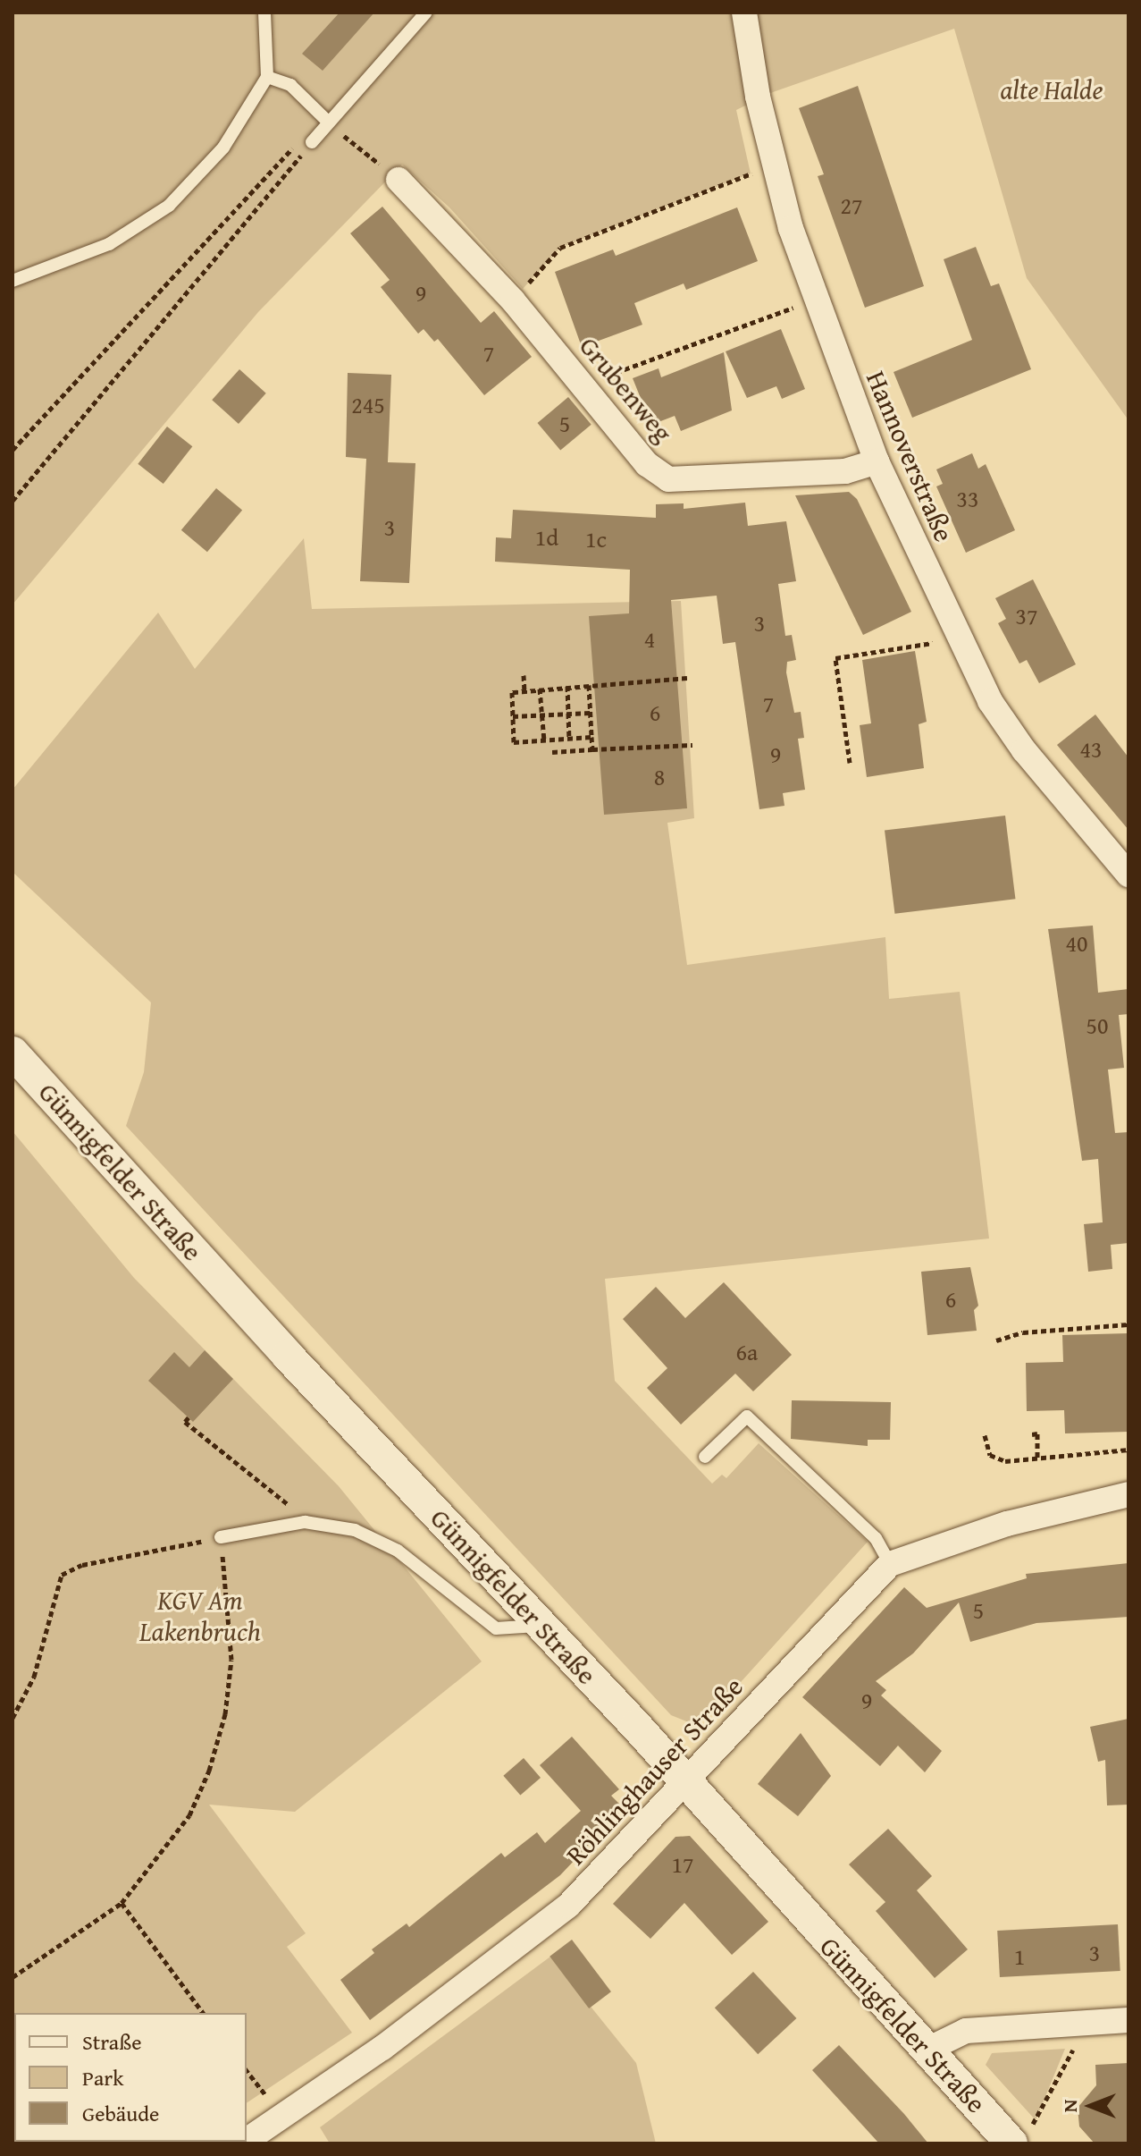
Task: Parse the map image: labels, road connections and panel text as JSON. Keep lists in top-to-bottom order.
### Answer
{
  "streets": {
    "street": [
      "Grubenweg",
      "Hannoverstraße",
      "Günnigfelder Straße",
      "Röhlinghauser Straße"
    ]
  },
  "crossings": [
    ["Grubenweg", "Hannoverstraße"],
    ["Günnigfelder Straße", "Röhlinghauser Straße"]
  ],
  "parks": ["alte Halde", "KGV Am Lakenbruch"],
  "house_numbers": [
    "27",
    "9",
    "7",
    "245",
    "5",
    "33",
    "3",
    "1d",
    "1c",
    "37",
    "3",
    "4",
    "7",
    "6",
    "43",
    "9",
    "8",
    "40",
    "50",
    "6",
    "6a",
    "5",
    "9",
    "17",
    "3",
    "1"
  ],
  "legend": ["Straße", "Park", "Gebäude"],
  "north": "left"
}
